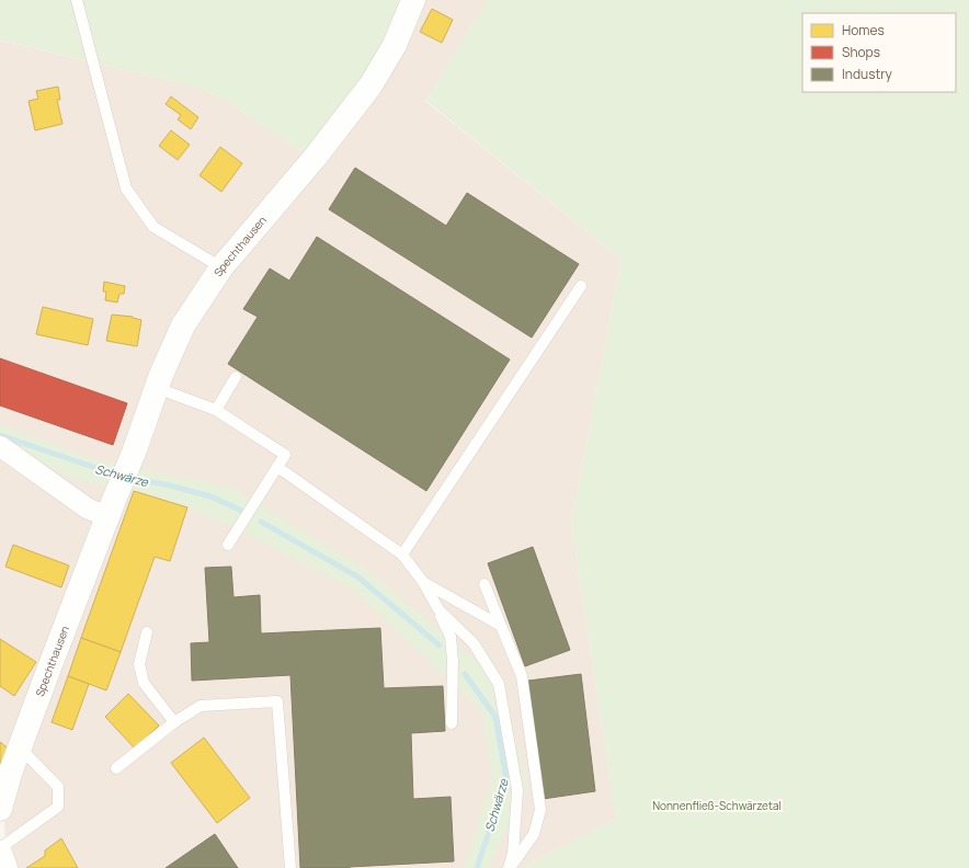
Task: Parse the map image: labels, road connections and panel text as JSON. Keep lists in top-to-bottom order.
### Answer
{
  "streets": {
    "main road": ["Spechthausen"]
  },
  "water": ["Schwärze"],
  "parks": ["Nonnenfließ-Schwärzetal"],
  "legend": ["Homes", "Shops", "Industry"]
}
